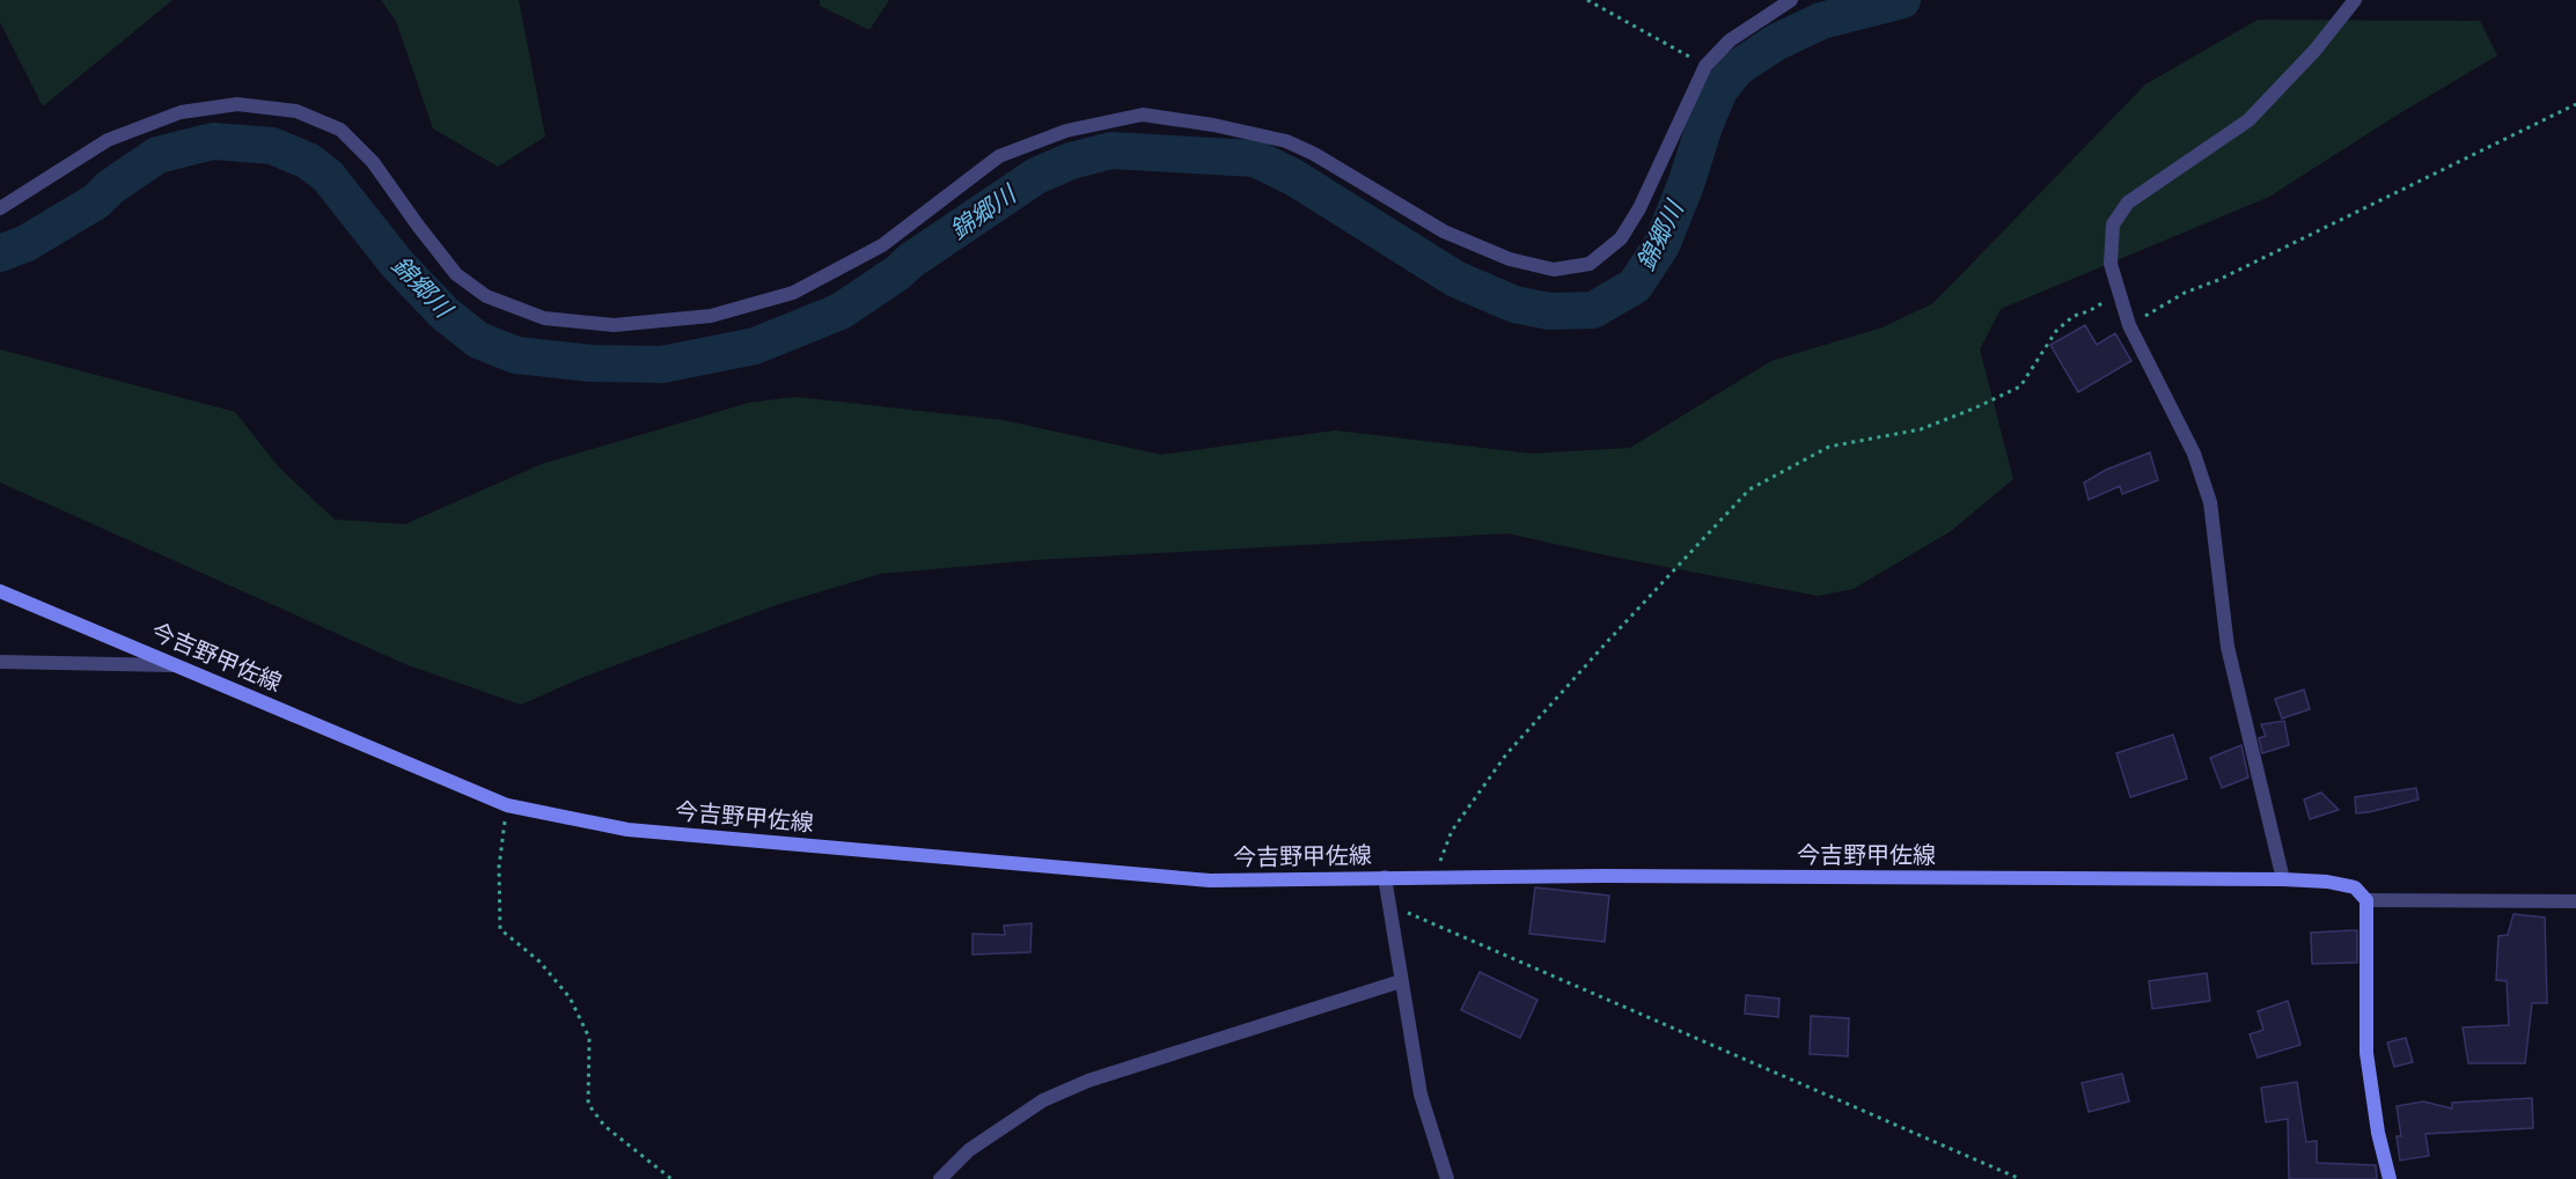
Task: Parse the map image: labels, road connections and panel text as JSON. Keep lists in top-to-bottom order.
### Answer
{
  "streets": {
    "main road": ["今吉野甲佐線"]
  },
  "water": ["錦郷川"]
}
